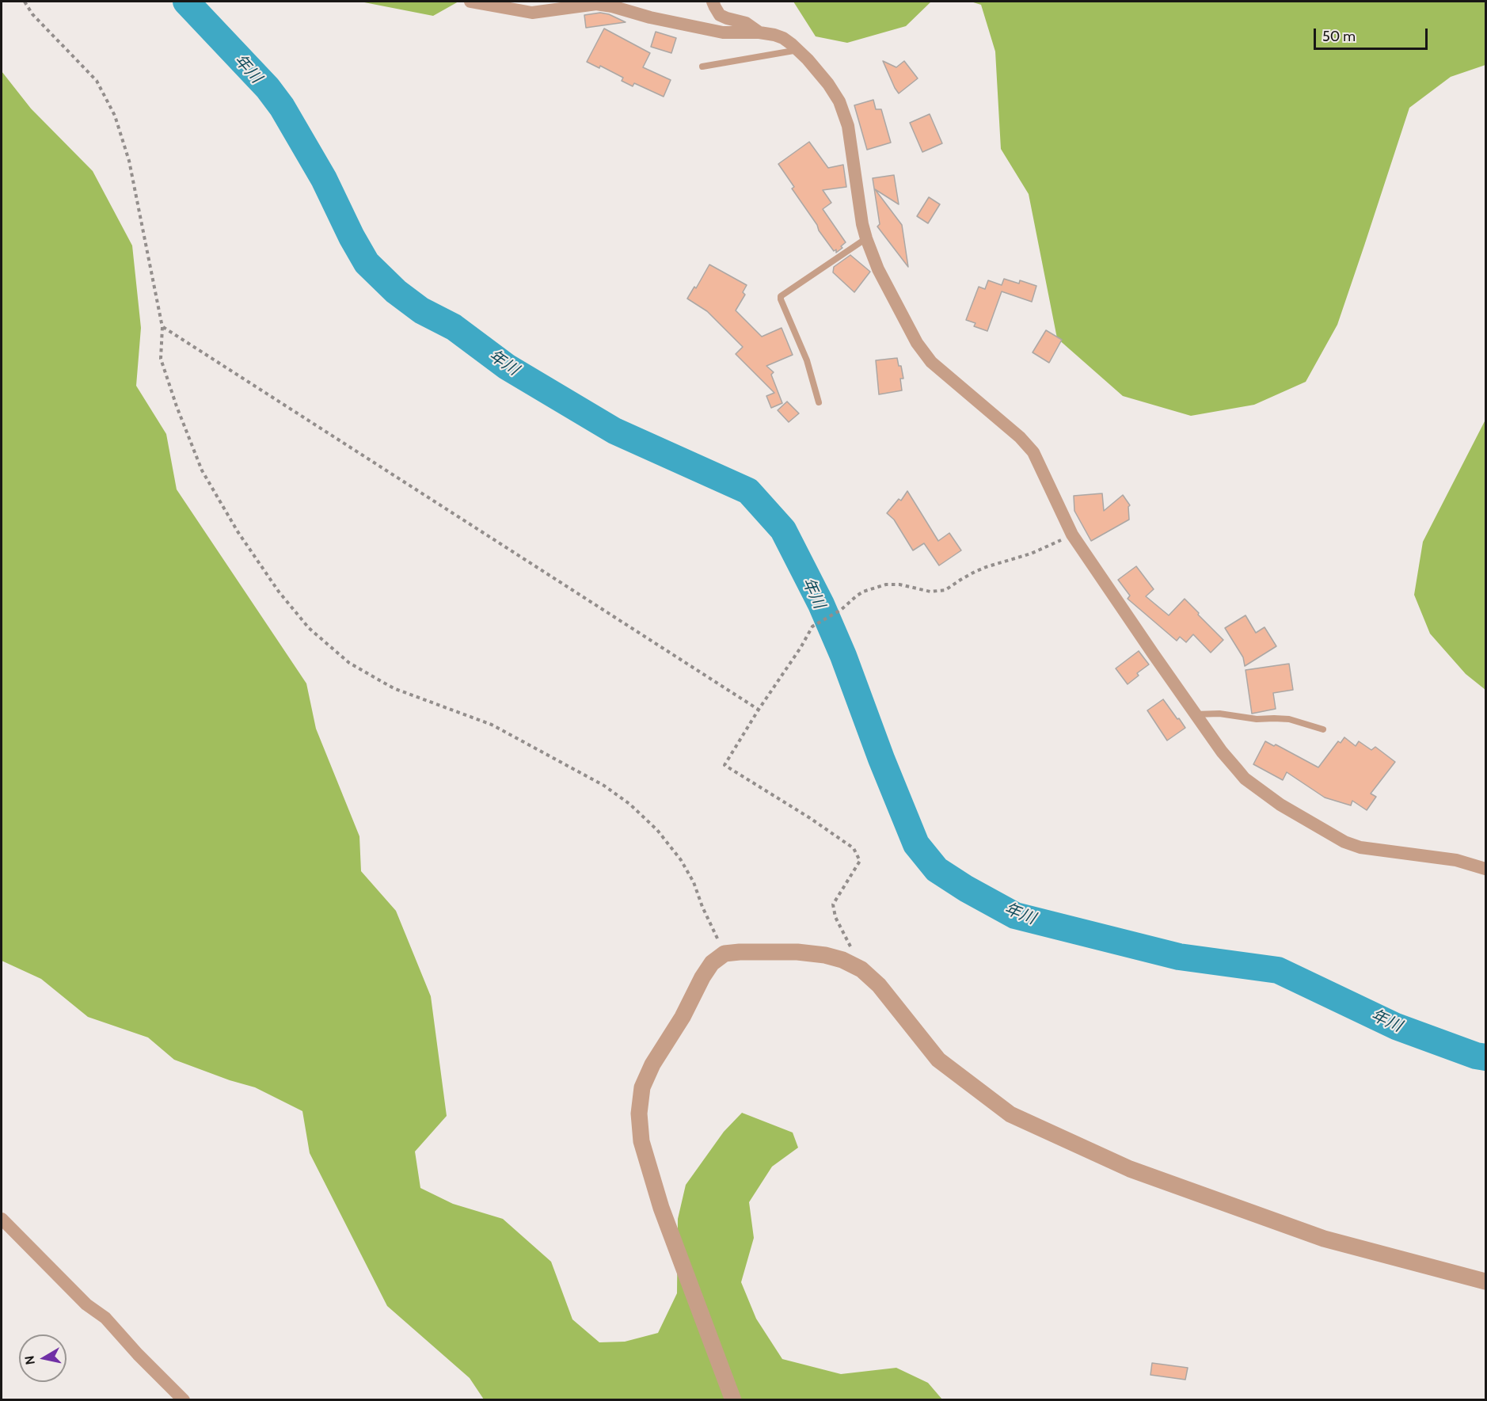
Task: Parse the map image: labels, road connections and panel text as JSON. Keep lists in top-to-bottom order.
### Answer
{
  "water": ["年川"],
  "scale_bar": "50 m",
  "north": "left"
}
